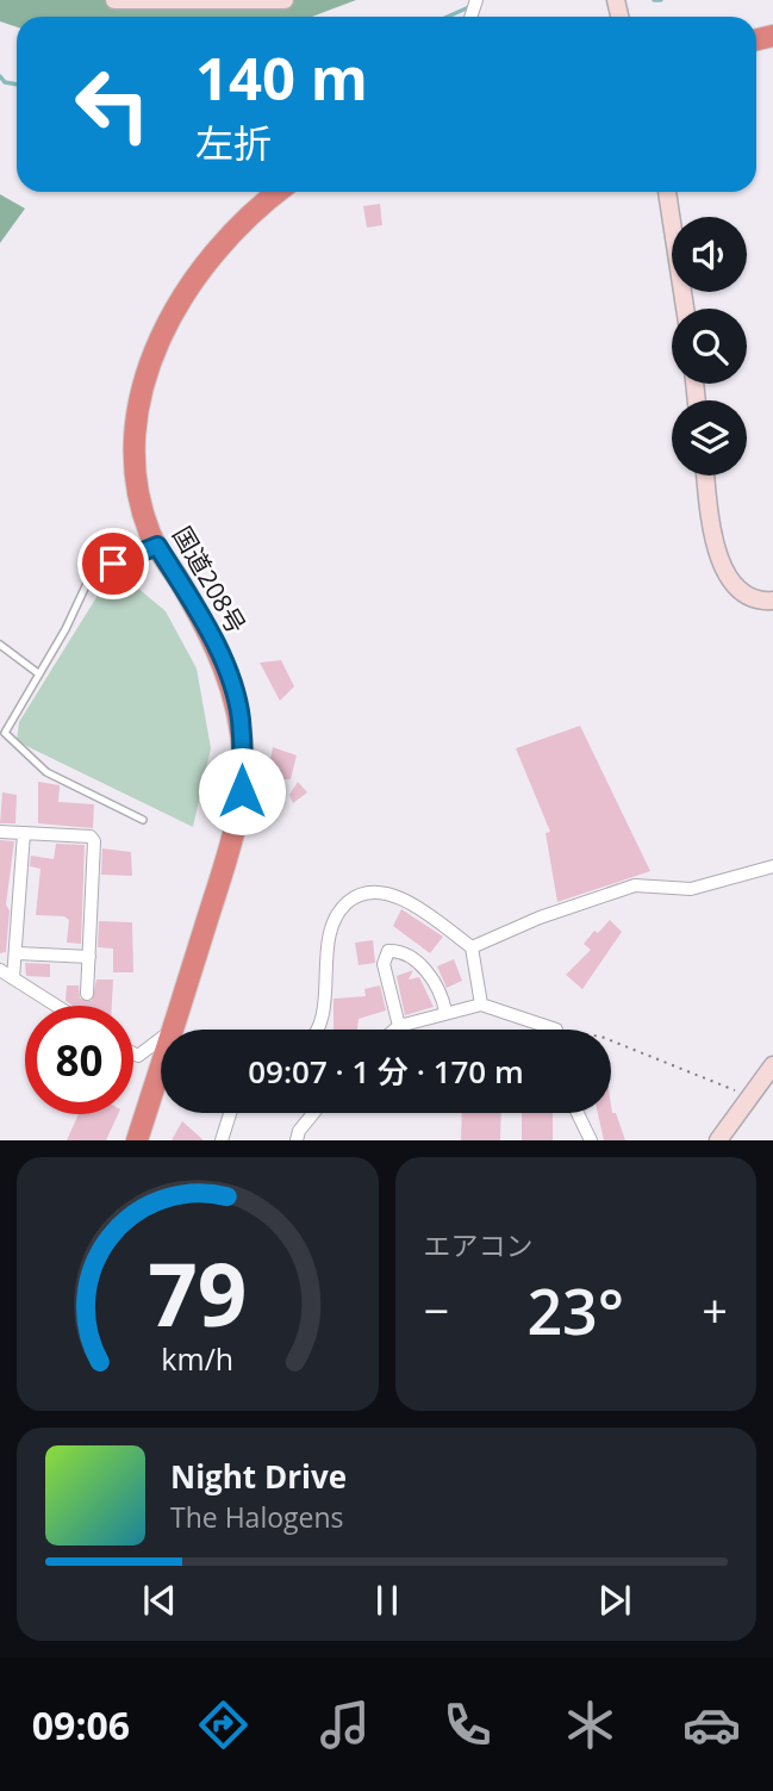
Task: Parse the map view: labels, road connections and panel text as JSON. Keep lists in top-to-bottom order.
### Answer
{
  "streets": {
    "highway": ["国道208号"]
  },
  "page": {
    "turn": ["140 m", "左折"],
    "limit": "80",
    "trip": "09:07 · 1 分 · 170 m",
    "tile": "エアコン",
    "heat": ["−", "23°", "+"],
    "song": ["Night Drive", "The Halogens"],
    "tabs": "09:06",
    "gauge": ["79", "km/h"]
  }
}
